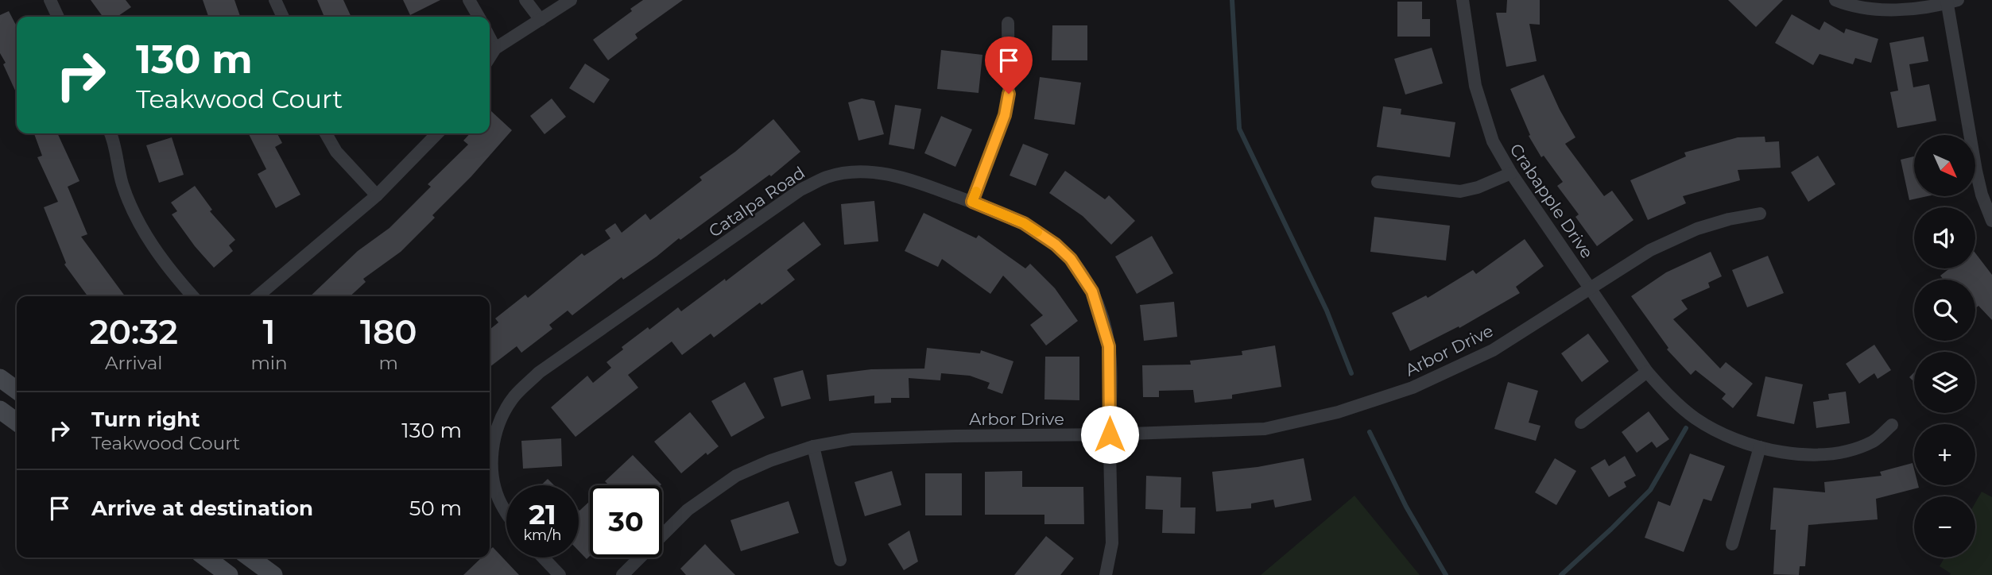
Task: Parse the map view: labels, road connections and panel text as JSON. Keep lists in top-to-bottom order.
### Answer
{
  "streets": {
    "street": ["Crabapple Drive", "Catalpa Road", "Arbor Drive"]
  },
  "crossings": [
    ["Crabapple Drive", "Arbor Drive"],
    ["Catalpa Road", "Arbor Drive"]
  ],
  "north": "bottom right",
  "page": {
    "turn": ["130 m", "Teakwood Court"],
    "map_buttons": ["+", "−"],
    "eta": [
      "20:32",
      "Arrival",
      "1",
      "min",
      "180",
      "m"
    ],
    "list": [
      {
        "name": "Turn right",
        "note": "Teakwood Court",
        "value": "130 m"
      },
      {
        "name": "Arrive at destination",
        "value": "50 m"
      }
    ],
    "speed": "21 km/h",
    "limit": "30"
  }
}
